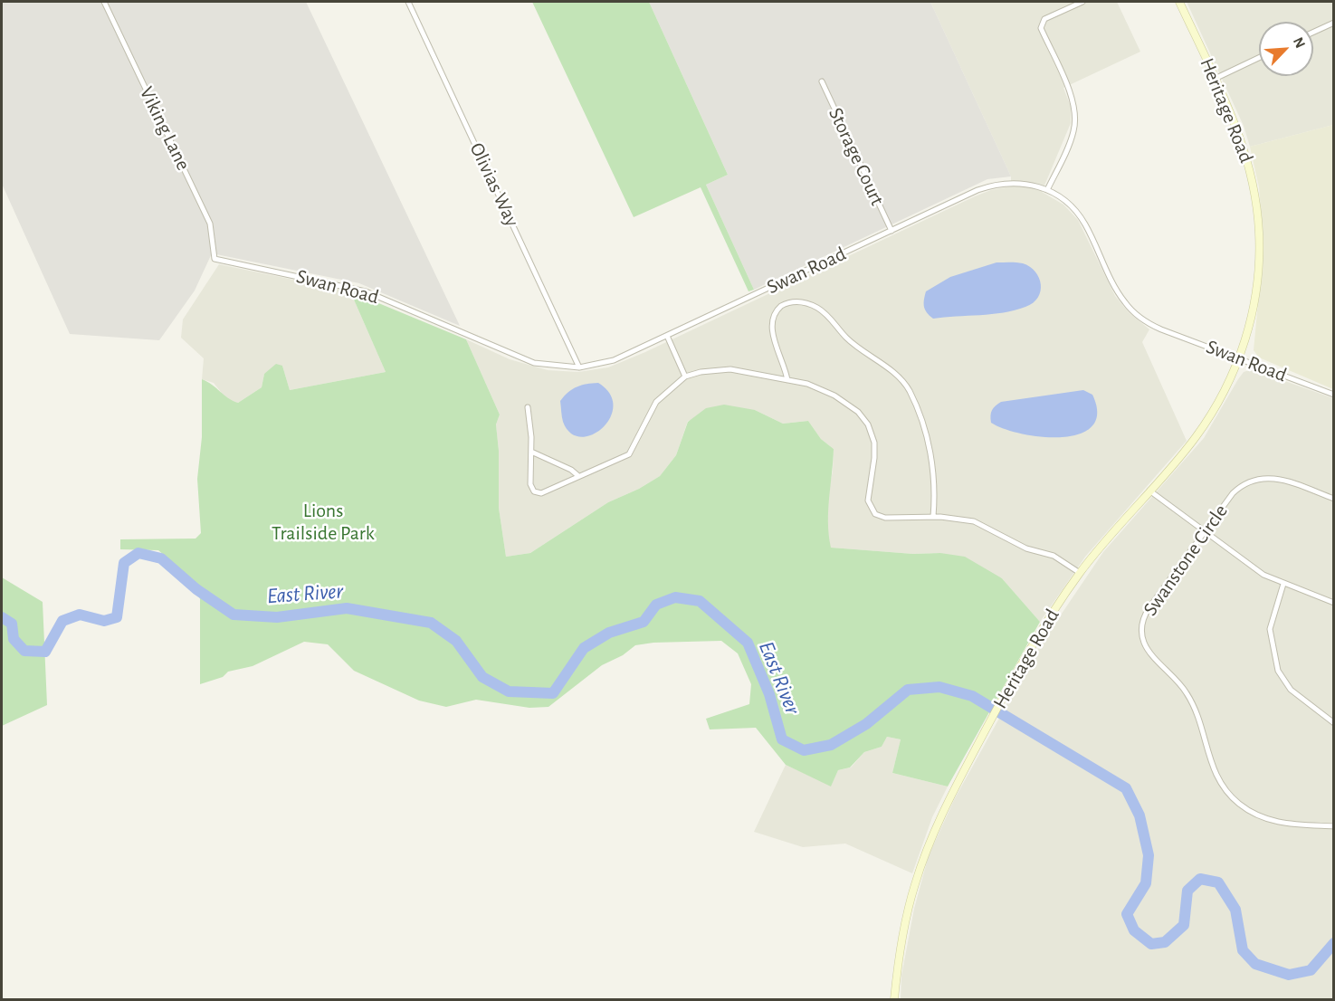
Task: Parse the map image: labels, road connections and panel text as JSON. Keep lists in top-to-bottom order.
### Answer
{
  "streets": {
    "main road": ["Heritage Road"],
    "street": [
      "Viking Lane",
      "Storage Court",
      "Olivias Way",
      "Swan Road",
      "Swanstone Circle"
    ]
  },
  "crossings": [
    ["Heritage Road", "Swan Road"],
    ["Viking Lane", "Swan Road"],
    ["Storage Court", "Swan Road"],
    ["Olivias Way", "Swan Road"]
  ],
  "water": ["East River"],
  "parks": ["Lions Trailside Park"],
  "north": "top right"
}
